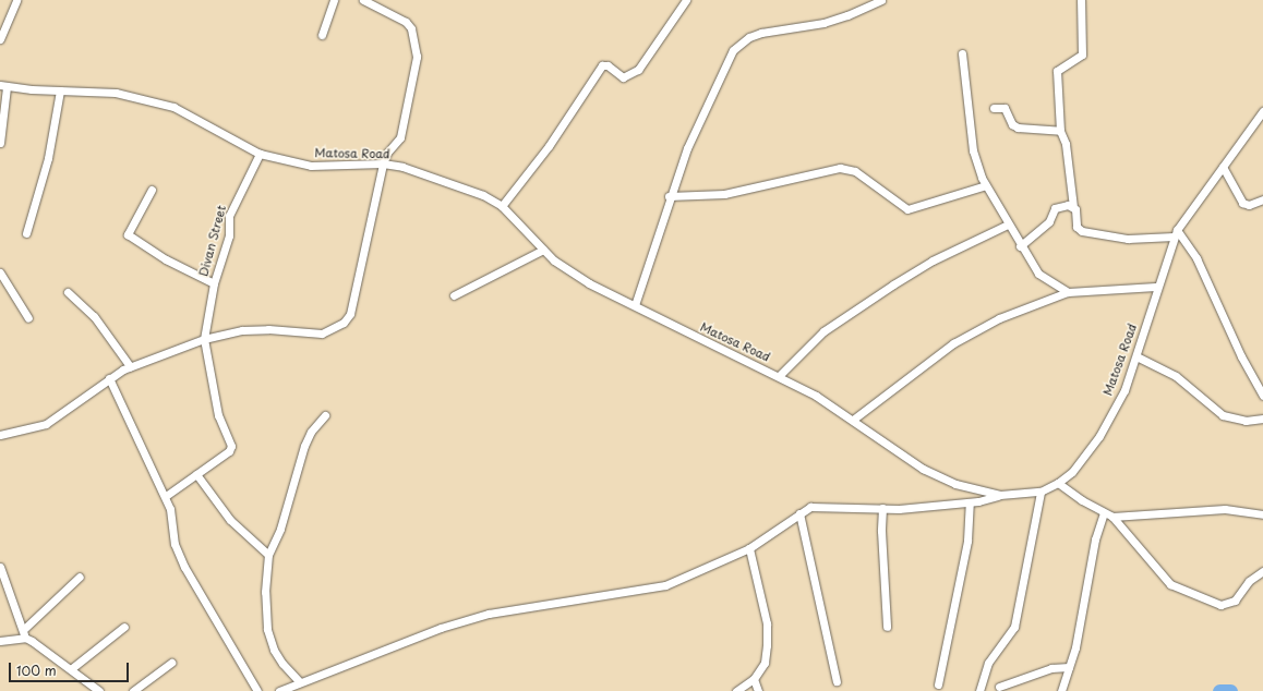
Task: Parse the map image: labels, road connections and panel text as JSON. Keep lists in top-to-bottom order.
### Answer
{
  "streets": {
    "street": ["Matosa Road", "Divan Street"]
  },
  "crossings": [
    ["Matosa Road", "Divan Street"]
  ],
  "scale_bar": "100 m"
}
